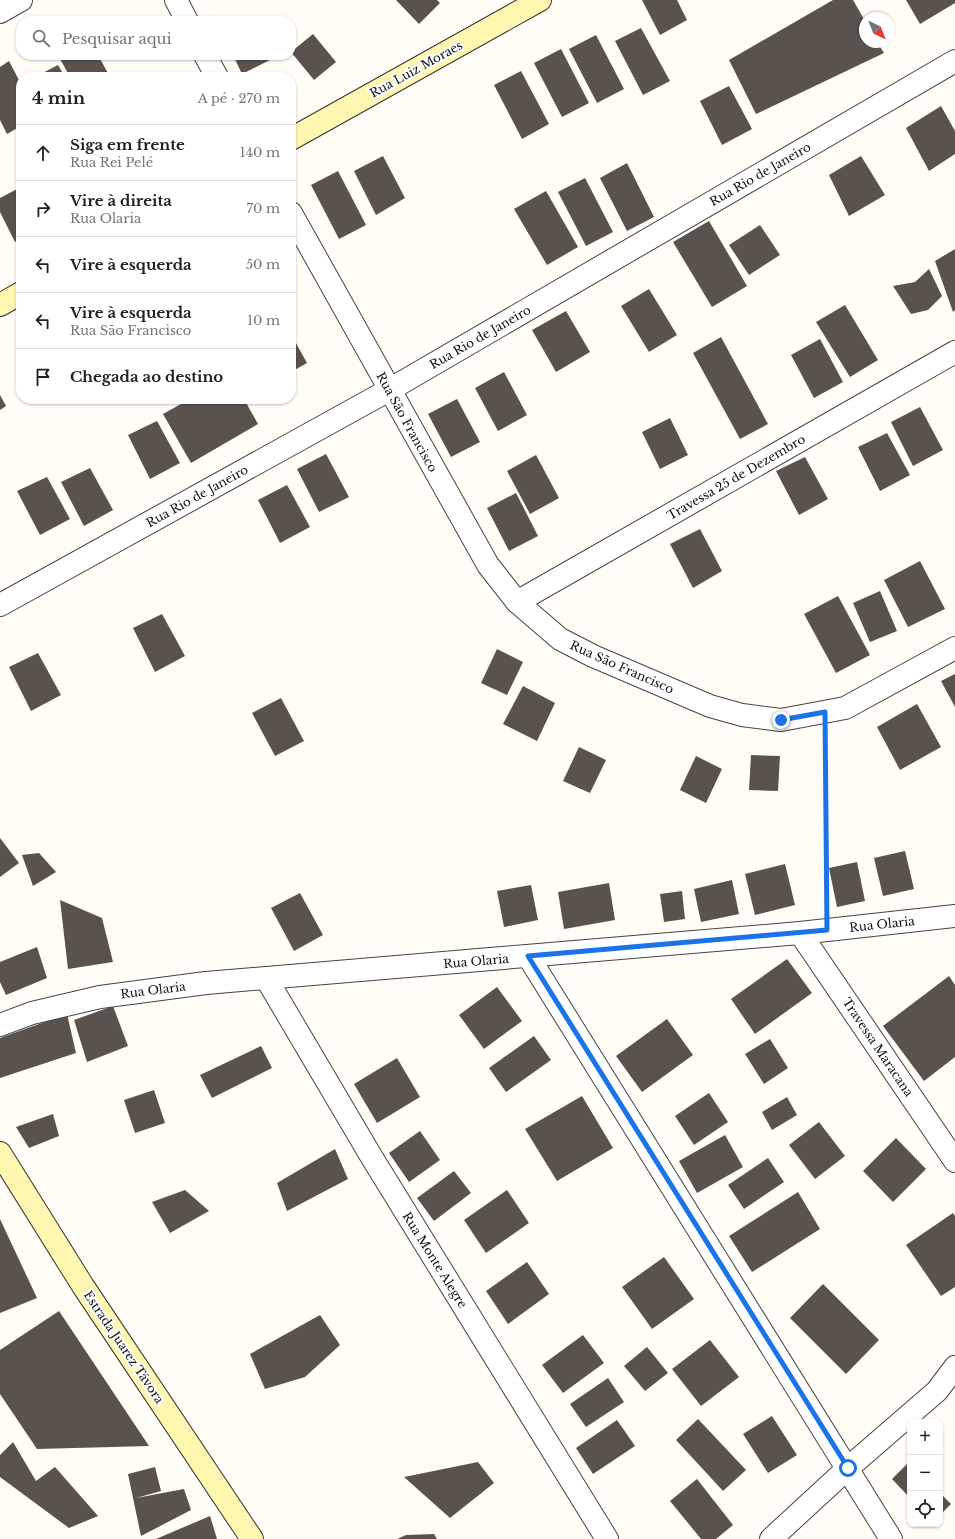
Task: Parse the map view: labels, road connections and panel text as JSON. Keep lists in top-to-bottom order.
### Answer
{
  "streets": {
    "street": [
      "Rua Luiz Moraes",
      "Rua Rio de Janeiro",
      "Rua São Francisco",
      "Travessa 25 de Dezembro",
      "Rua Olaria",
      "Travessa Maracana",
      "Rua Monte Alegre",
      "Estrada Juarez Távora"
    ]
  },
  "crossings": [
    ["Rua Rio de Janeiro", "Rua São Francisco"],
    ["Rua São Francisco", "Travessa 25 de Dezembro"],
    ["Rua Olaria", "Travessa Maracana"],
    ["Rua Olaria", "Rua Monte Alegre"]
  ],
  "north": "bottom right",
  "page": {
    "search": "Pesquisar aqui",
    "heading": ["4 min", "A pé · 270 m"],
    "list": [
      ["Siga em frente", "Rua Rei Pelé", "140 m"],
      ["Vire à direita", "Rua Olaria", "70 m"],
      ["Vire à esquerda", "50 m"],
      ["Vire à esquerda", "Rua São Francisco", "10 m"],
      "Chegada ao destino"
    ],
    "map_buttons": ["+", "−"]
  }
}
